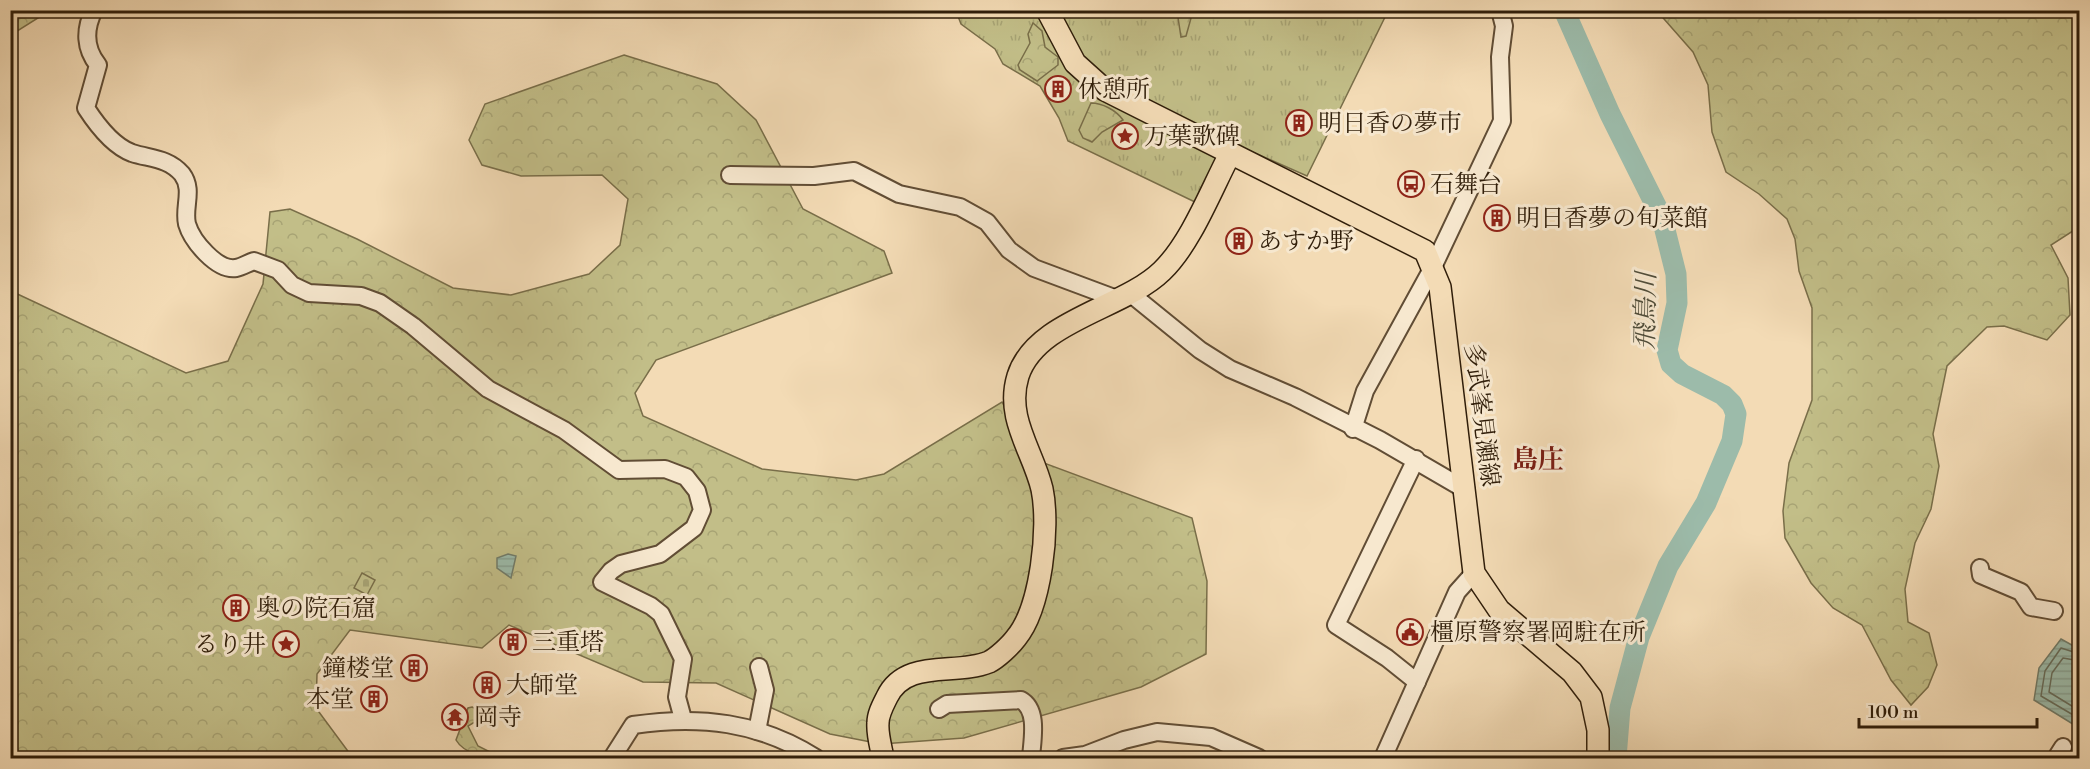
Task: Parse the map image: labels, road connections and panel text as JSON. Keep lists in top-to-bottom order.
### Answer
{
  "streets": {
    "main road": ["多武峯見瀬線"]
  },
  "districts": ["島庄"],
  "water": ["飛鳥川"],
  "places": {
    "building": [
      "休憩所",
      "明日香の夢市",
      "明日香夢の旬菜館",
      "あすか野",
      "奥の院石窟",
      "三重塔",
      "鐘楼堂",
      "大師堂",
      "本堂"
    ],
    "place": ["万葉歌碑", "るり井"],
    "bus stop": ["石舞台"],
    "public building": ["橿原警察署岡駐在所"],
    "temple": ["岡寺"]
  },
  "scale_bar": "100 m"
}
